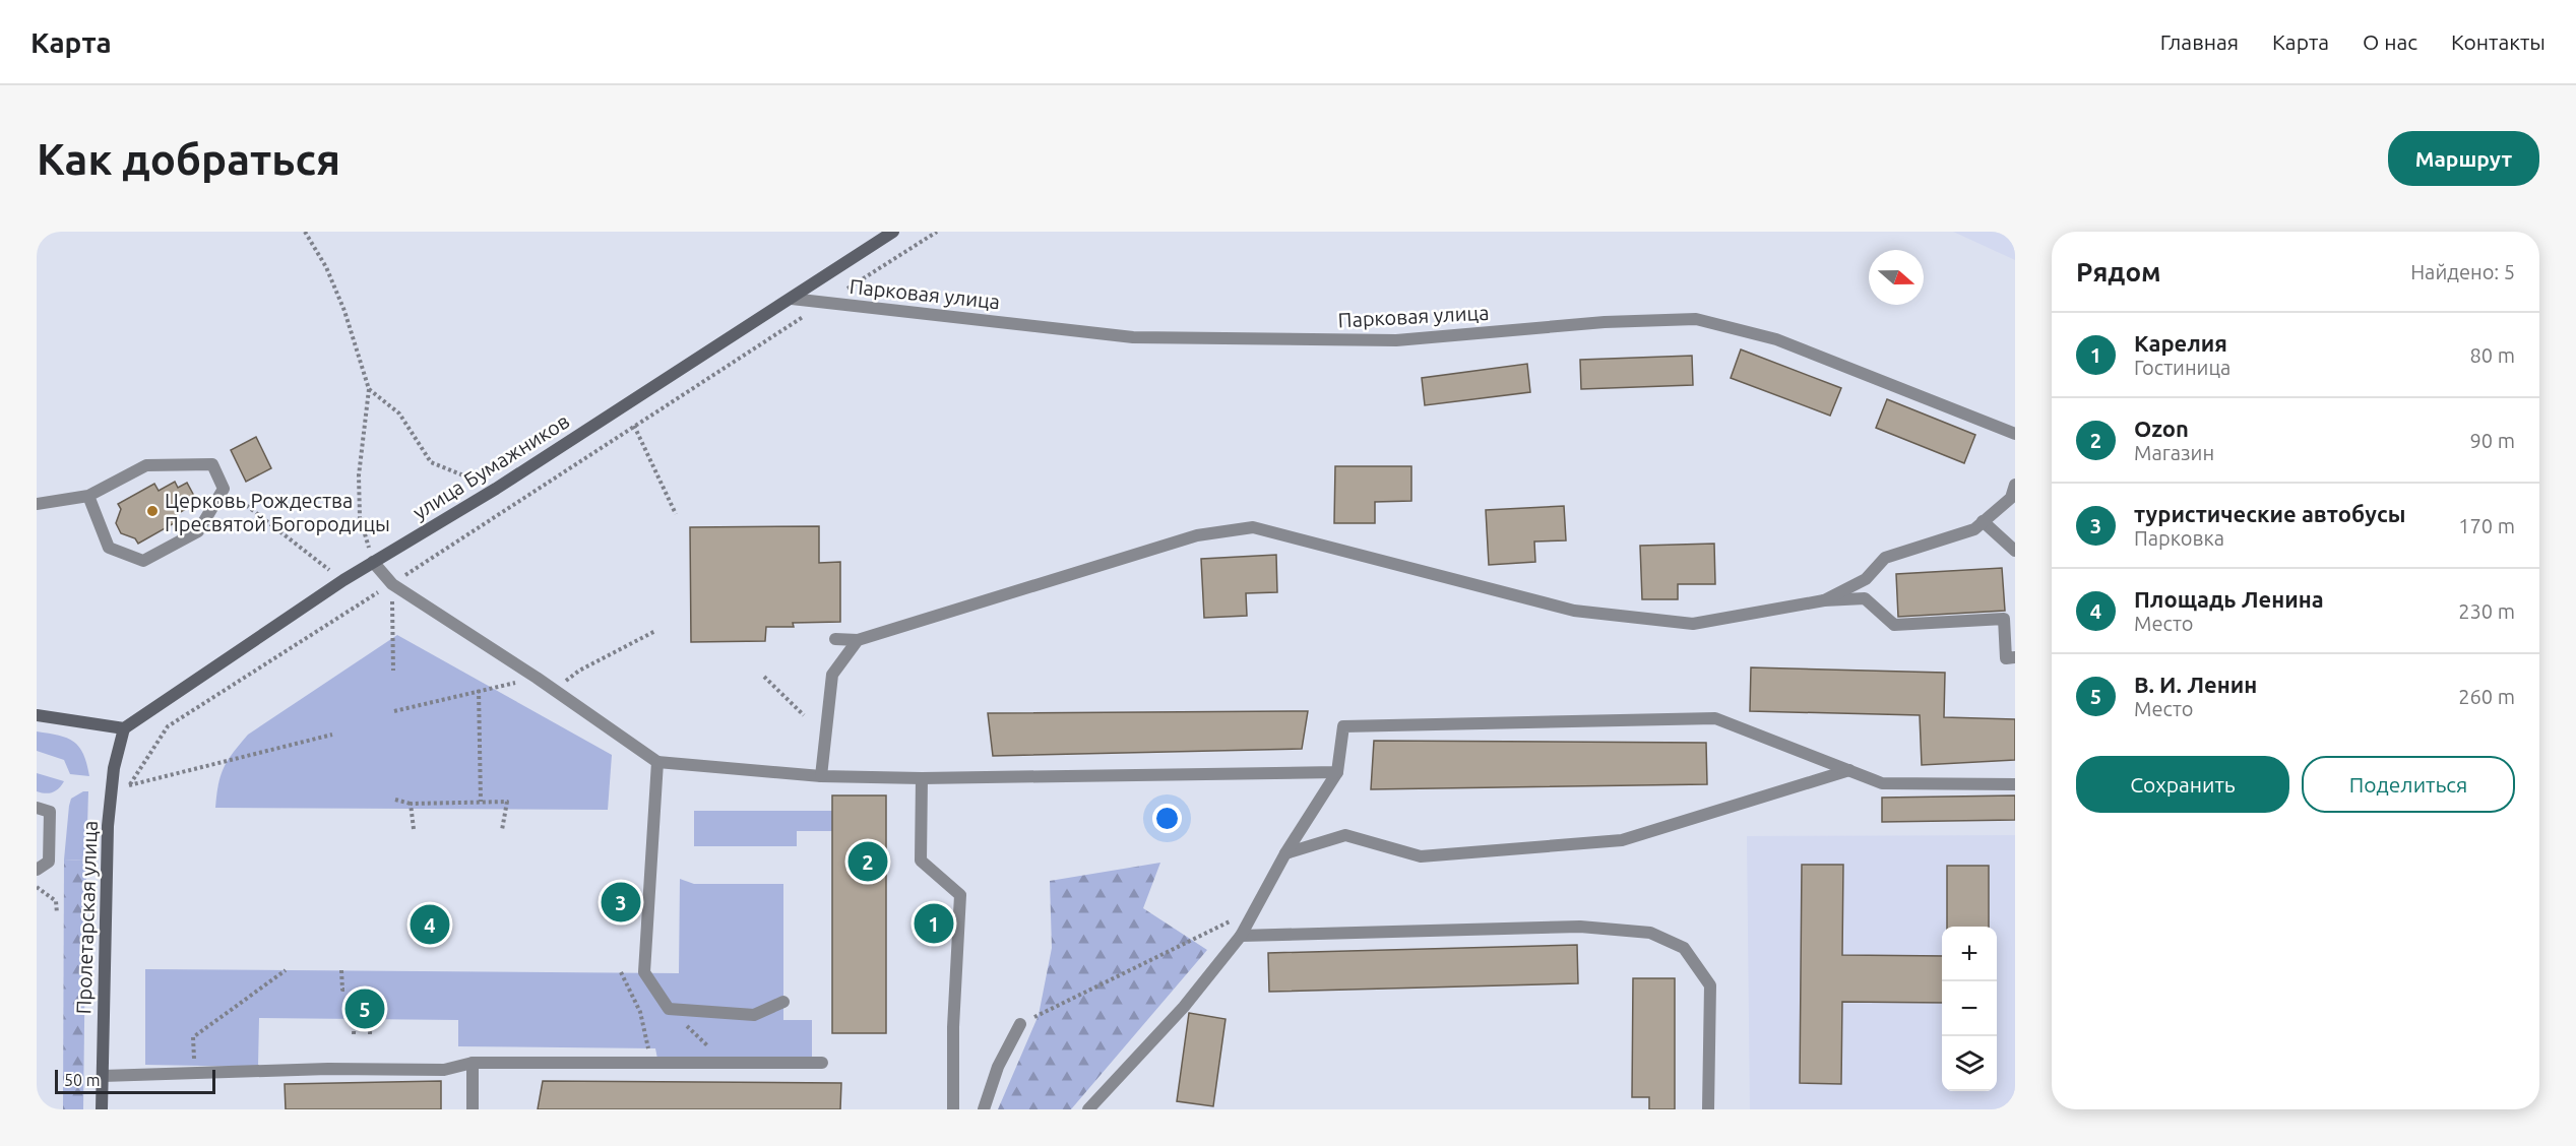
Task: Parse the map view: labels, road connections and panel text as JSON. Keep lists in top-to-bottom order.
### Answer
{
  "streets": {
    "street": ["Парковая улица", "улица Бумажников", "Пролетарская улица"]
  },
  "crossings": [
    ["Парковая улица", "улица Бумажников"],
    ["улица Бумажников", "Пролетарская улица"]
  ],
  "places": ["Церковь Рождества Пресвятой Богородицы"],
  "scale_bar": "50 m",
  "north": "right",
  "page": {
    "header": "Карта",
    "nav": [
      "Главная",
      "Карта",
      "О нас",
      "Контакты"
    ],
    "buttons": [
      "Маршрут",
      ["Сохранить", "Поделиться"]
    ],
    "title": "Как добраться",
    "heading": ["Рядом", "Найдено: 5"],
    "list": [
      {
        "mark": "1",
        "name": "Карелия",
        "note": "Гостиница",
        "value": "80 m"
      },
      {
        "mark": "2",
        "name": "Ozon",
        "note": "Магазин",
        "value": "90 m"
      },
      {
        "mark": "3",
        "name": "туристические автобусы",
        "note": "Парковка",
        "value": "170 m"
      },
      {
        "mark": "4",
        "name": "Площадь Ленина",
        "note": "Место",
        "value": "230 m"
      },
      {
        "mark": "5",
        "name": "В. И. Ленин",
        "note": "Место",
        "value": "260 m"
      }
    ],
    "pins": [
      "2",
      "3",
      "1",
      "4",
      "5"
    ],
    "map_buttons": ["+", "−"],
    "scale": "50 m"
  }
}
